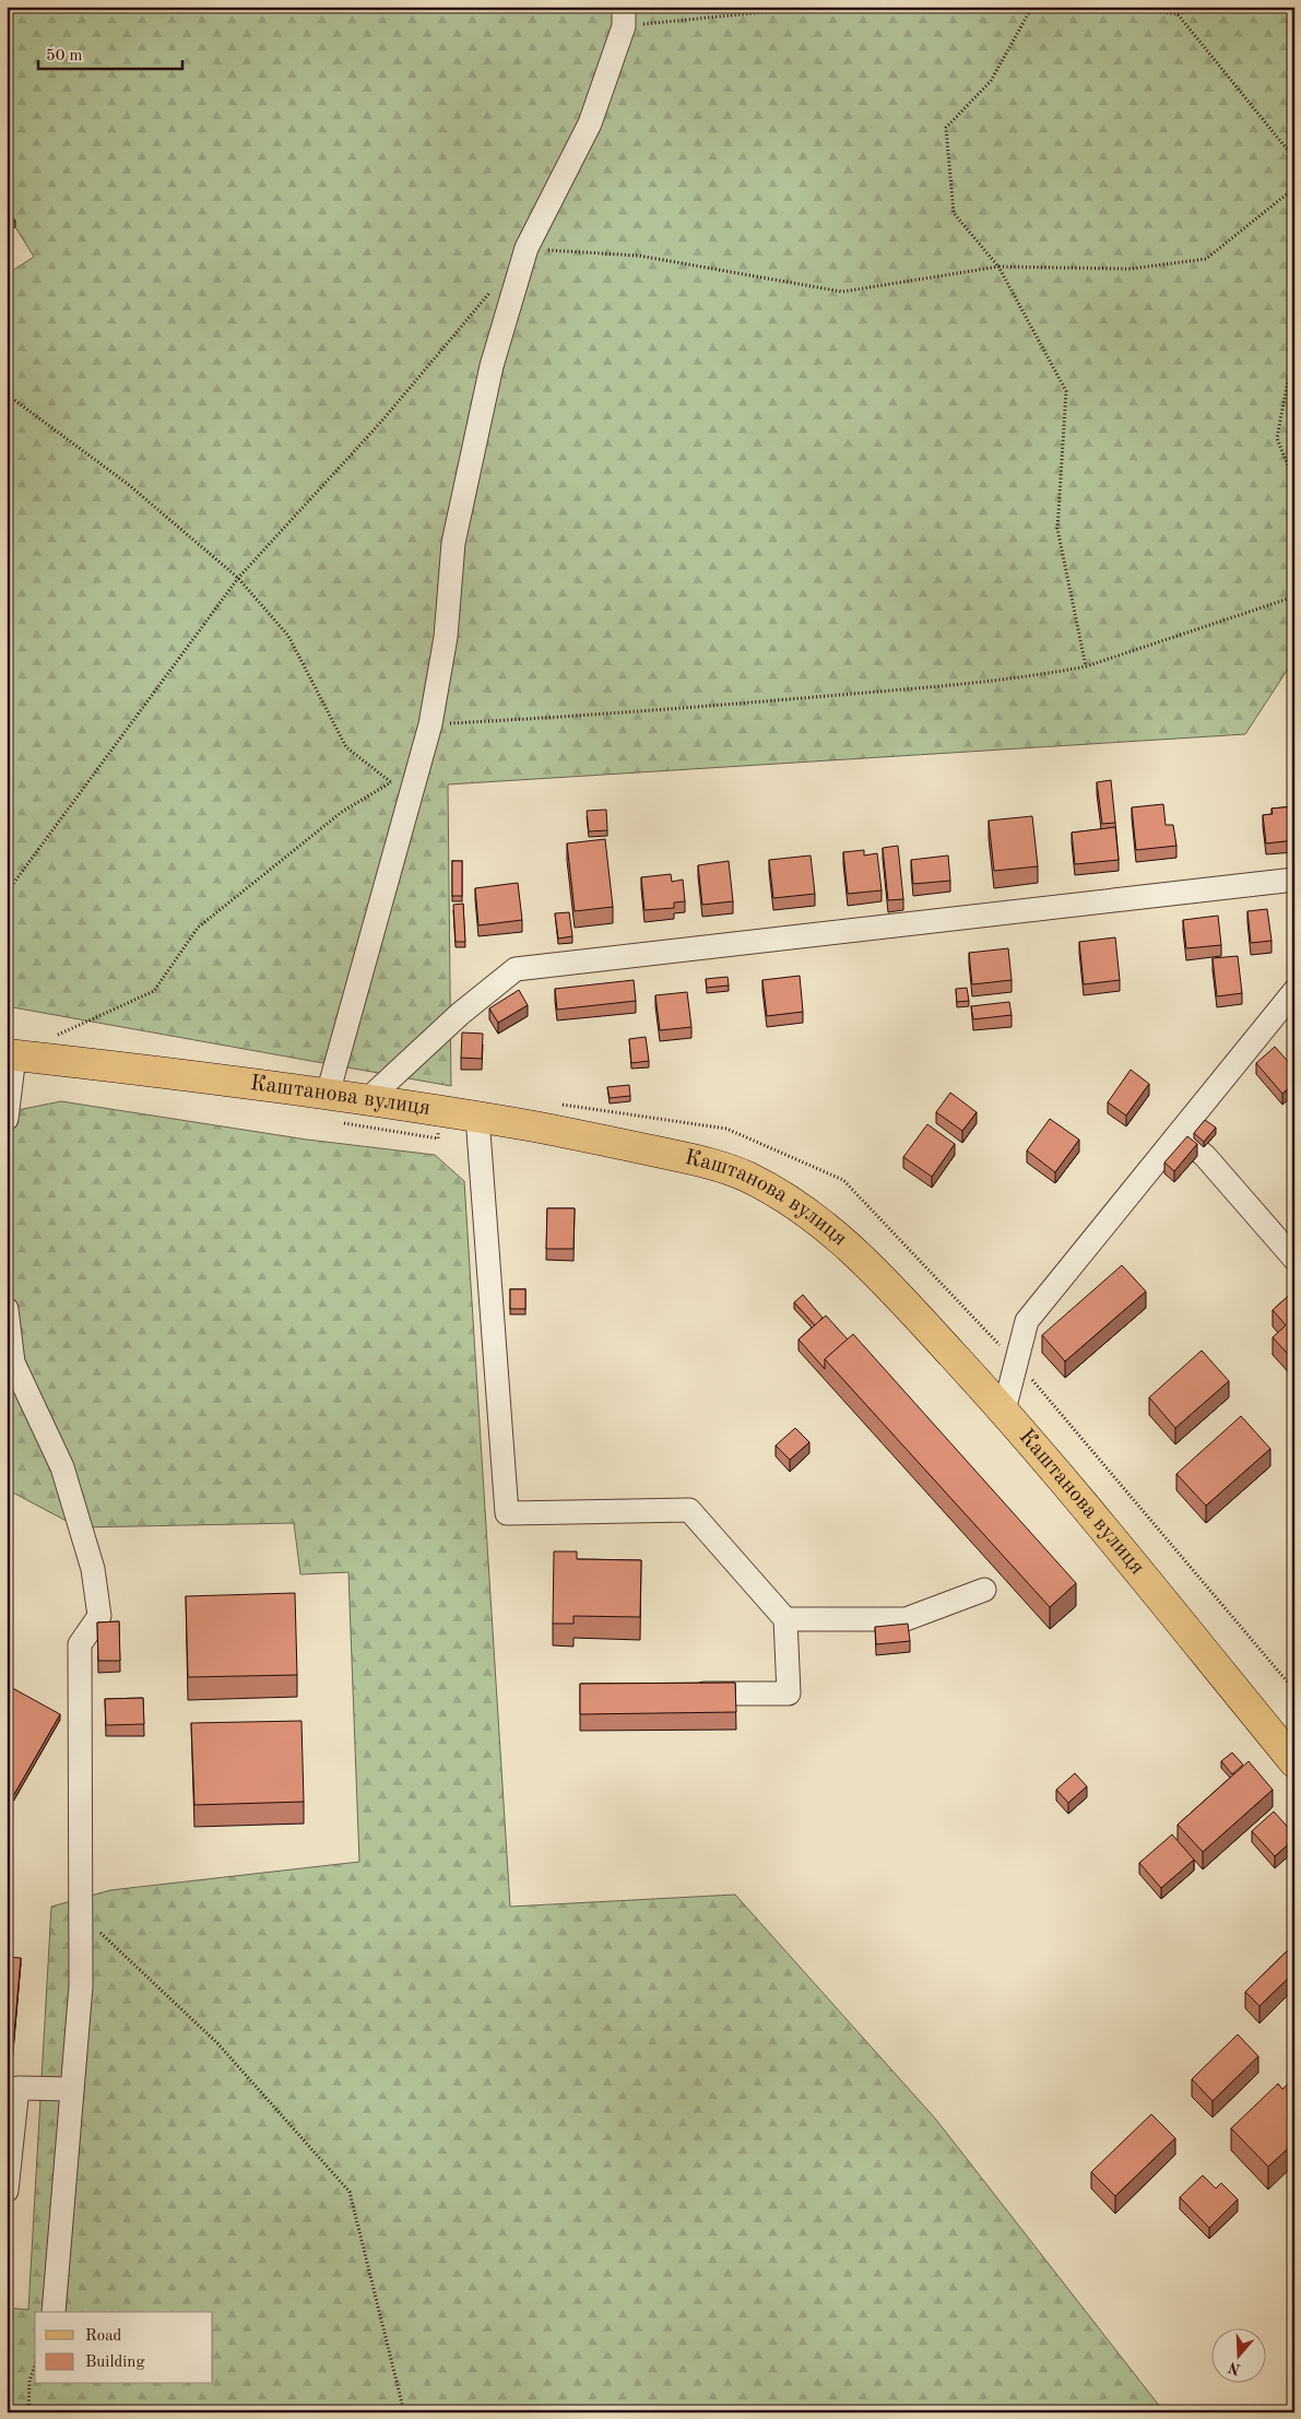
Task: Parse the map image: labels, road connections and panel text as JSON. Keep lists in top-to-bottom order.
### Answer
{
  "streets": {
    "main road": ["Каштанова вулиця"]
  },
  "legend": ["Road", "Building"],
  "scale_bar": "50 m",
  "north": "bottom"
}
